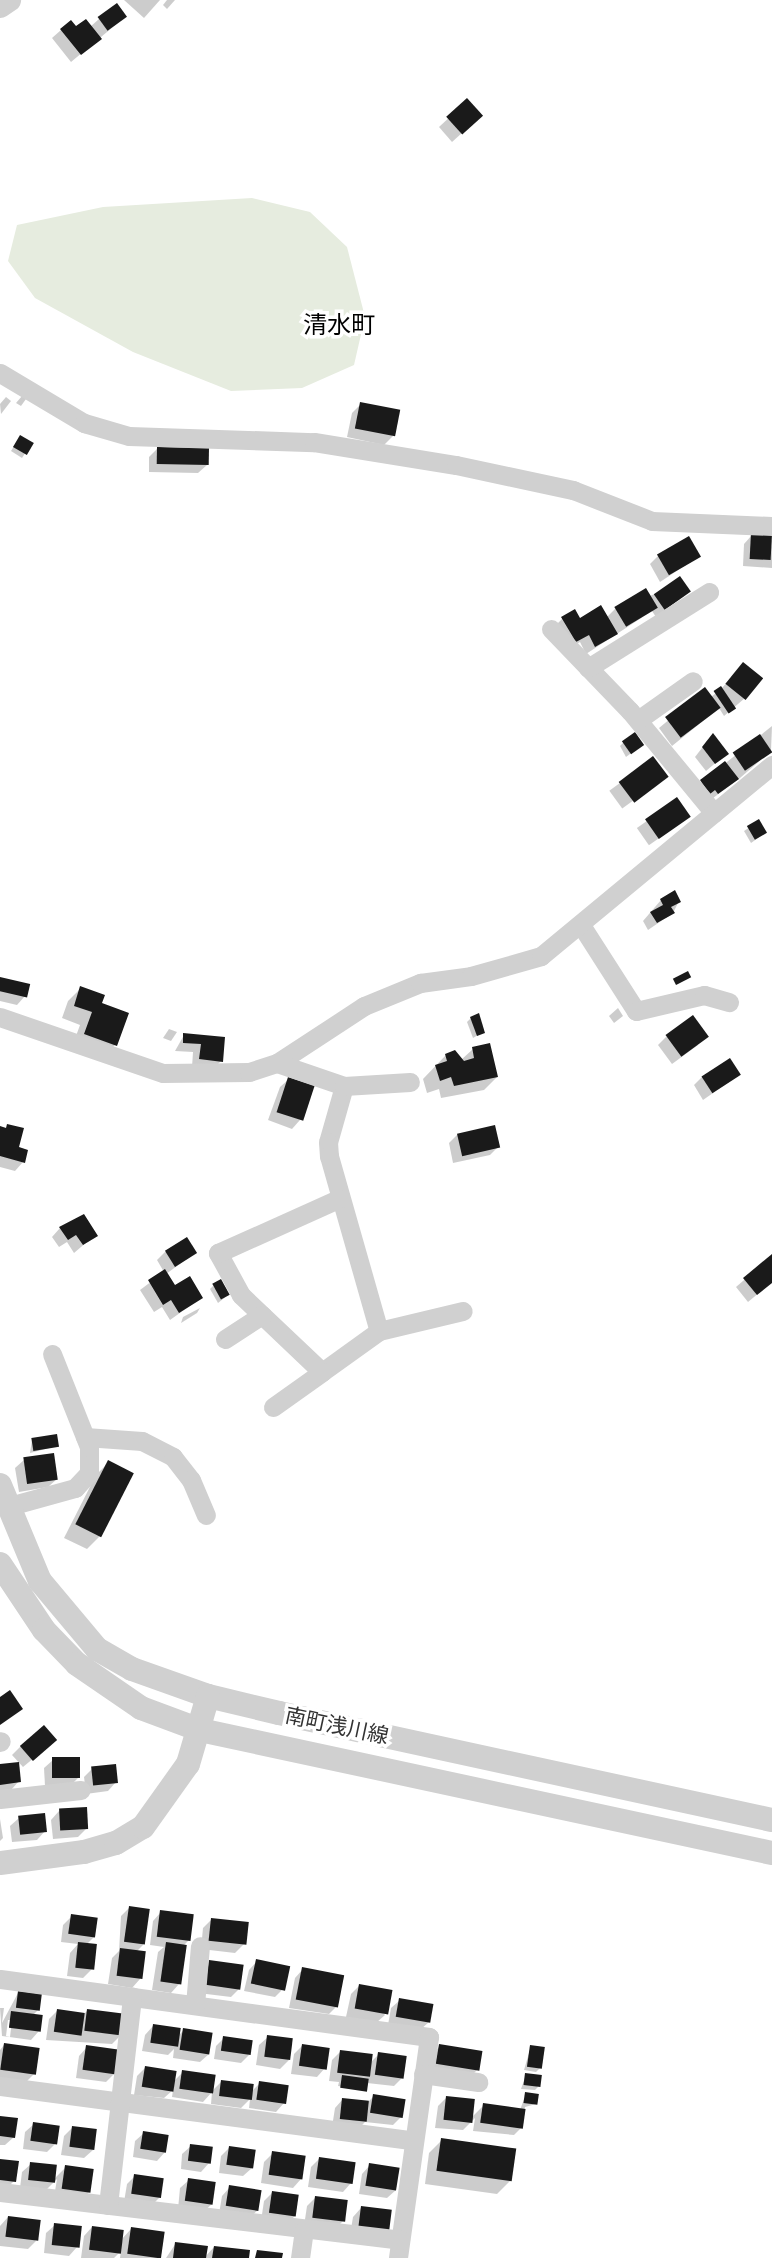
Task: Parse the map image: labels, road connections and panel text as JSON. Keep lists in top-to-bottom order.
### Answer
{
  "streets": {
    "street": ["南町浅川線"]
  },
  "districts": ["清水町"]
}
